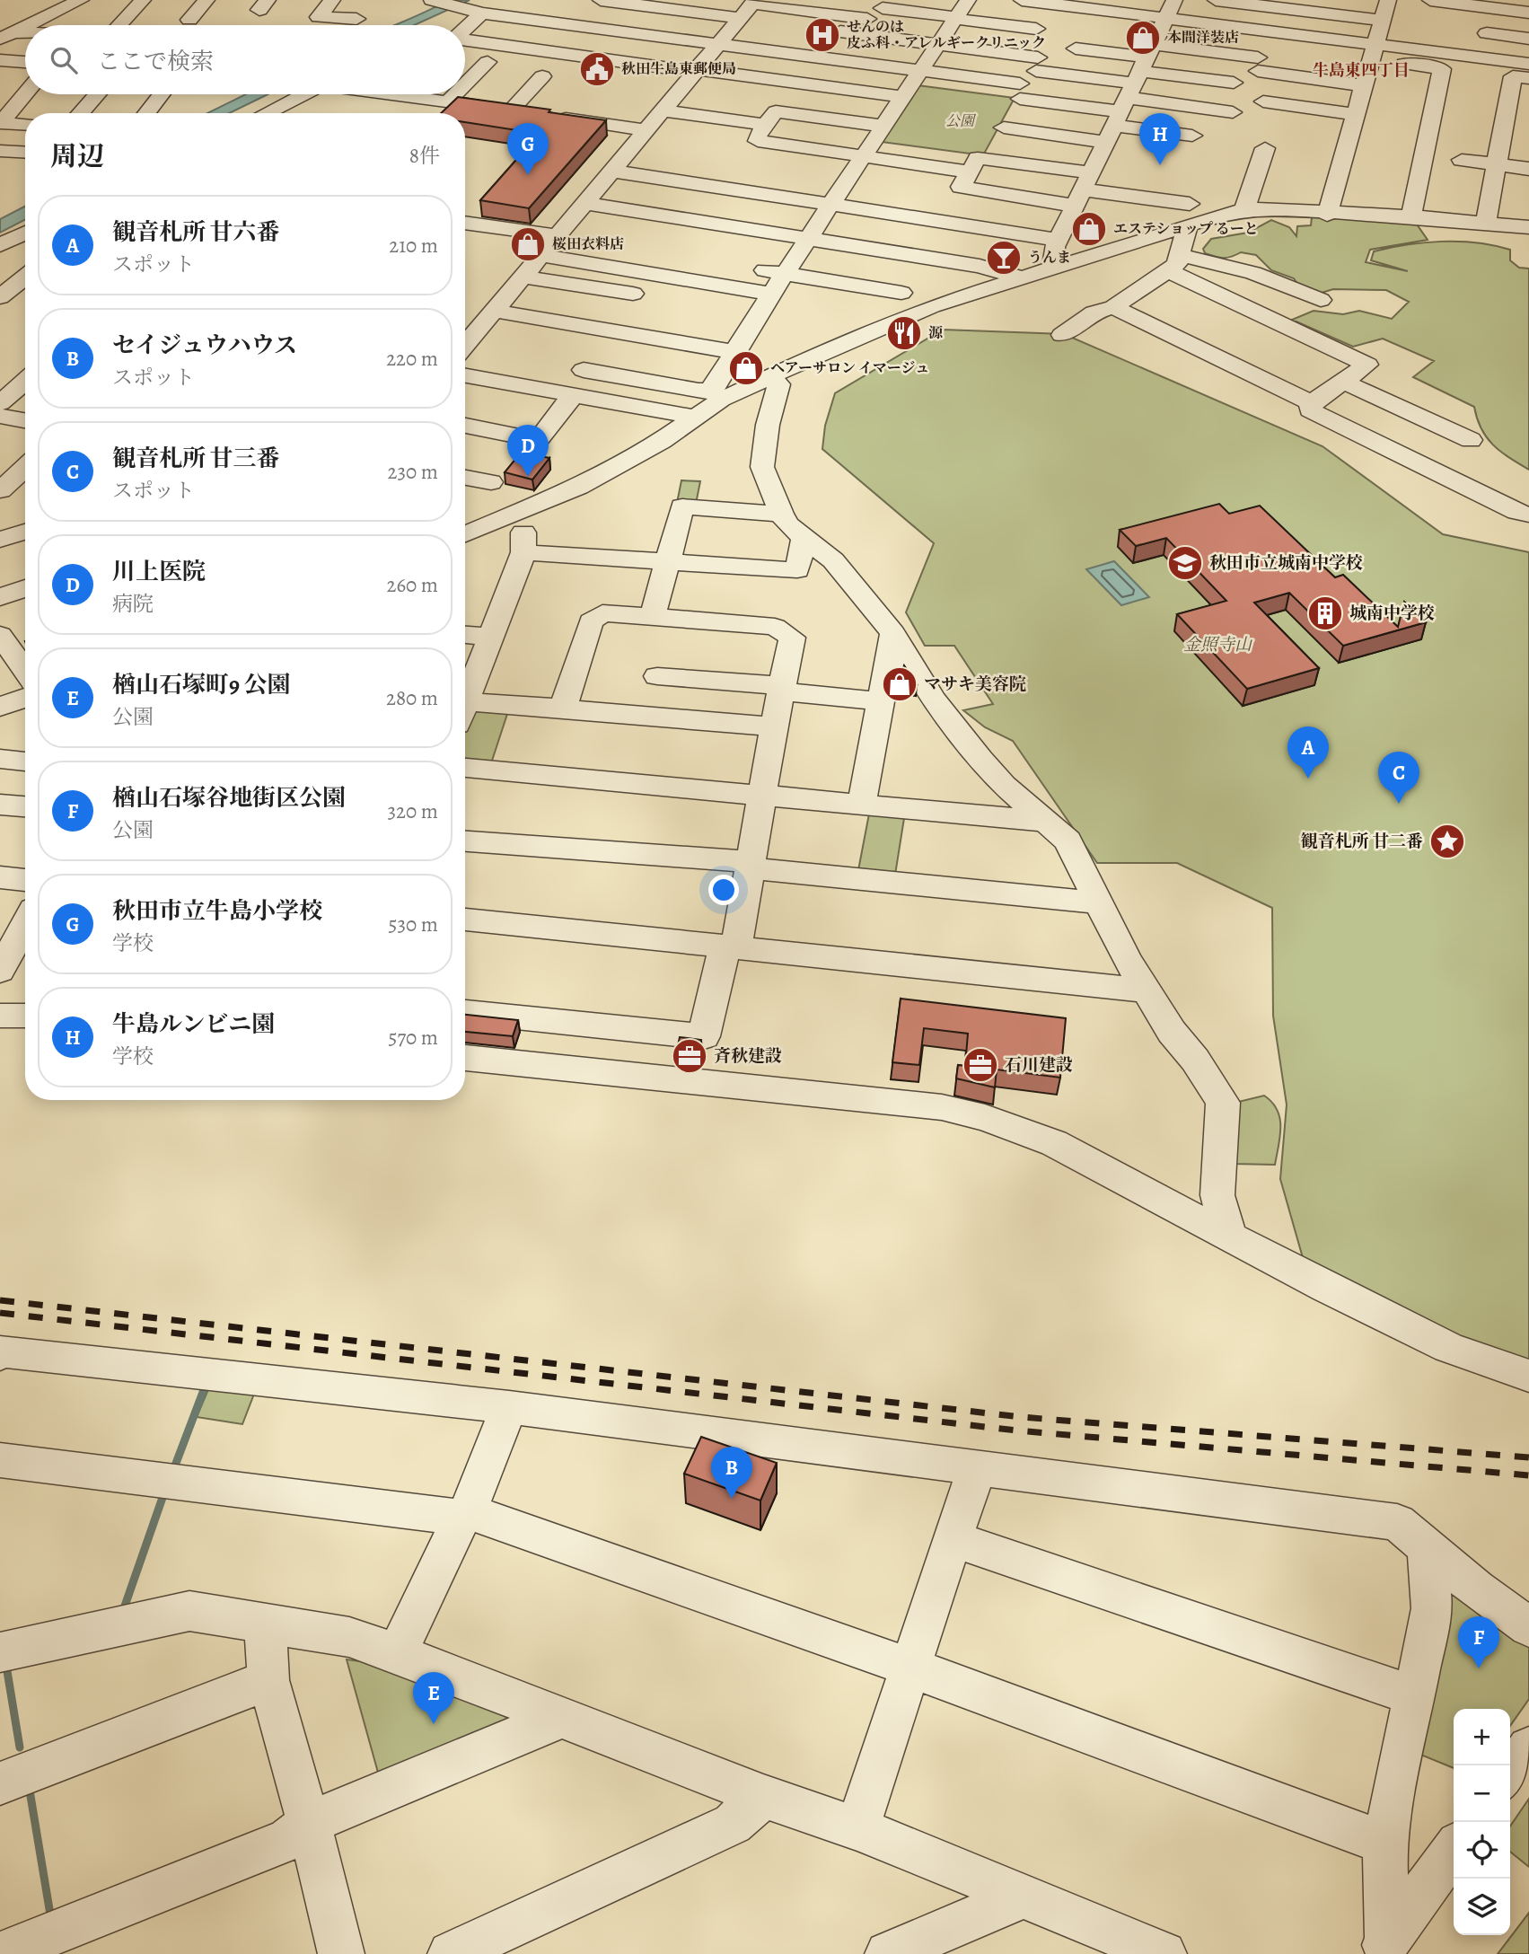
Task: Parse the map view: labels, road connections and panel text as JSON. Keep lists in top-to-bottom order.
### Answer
{
  "districts": ["牛島東四丁目"],
  "parks": ["公園", "金照寺山"],
  "places": {
    "hospital": ["せんのは 皮ふ科・アレルギークリニック"],
    "shop": [
      "本間洋装店",
      "エステショップ るーと",
      "桜田衣料店",
      "ヘアーサロン イマージュ",
      "マサキ美容院"
    ],
    "public building": ["秋田牛島東郵便局"],
    "bar": ["うんま"],
    "restaurant": ["源"],
    "school or university": ["秋田市立城南中学校"],
    "building": ["城南中学校"],
    "place": ["観音札所 甘二番"],
    "office": ["斉秋建設", "石川建設"]
  },
  "page": {
    "search": "ここで検索",
    "pins": [
      "H",
      "G",
      "D",
      "A",
      "C",
      "B",
      "F",
      "E"
    ],
    "heading": ["周辺", "8件"],
    "list": [
      {
        "mark": "A",
        "name": "観音札所 甘六番",
        "note": "スポット",
        "value": "210 m"
      },
      {
        "mark": "B",
        "name": "セイジュウハウス",
        "note": "スポット",
        "value": "220 m"
      },
      {
        "mark": "C",
        "name": "観音札所 甘三番",
        "note": "スポット",
        "value": "230 m"
      },
      {
        "mark": "D",
        "name": "川上医院",
        "note": "病院",
        "value": "260 m"
      },
      {
        "mark": "E",
        "name": "楢山石塚町9 公園",
        "note": "公園",
        "value": "280 m"
      },
      {
        "mark": "F",
        "name": "楢山石塚谷地街区公園",
        "note": "公園",
        "value": "320 m"
      },
      {
        "mark": "G",
        "name": "秋田市立牛島小学校",
        "note": "学校",
        "value": "530 m"
      },
      {
        "mark": "H",
        "name": "牛島ルンビニ園",
        "note": "学校",
        "value": "570 m"
      }
    ],
    "map_buttons": ["+", "−"]
  }
}
